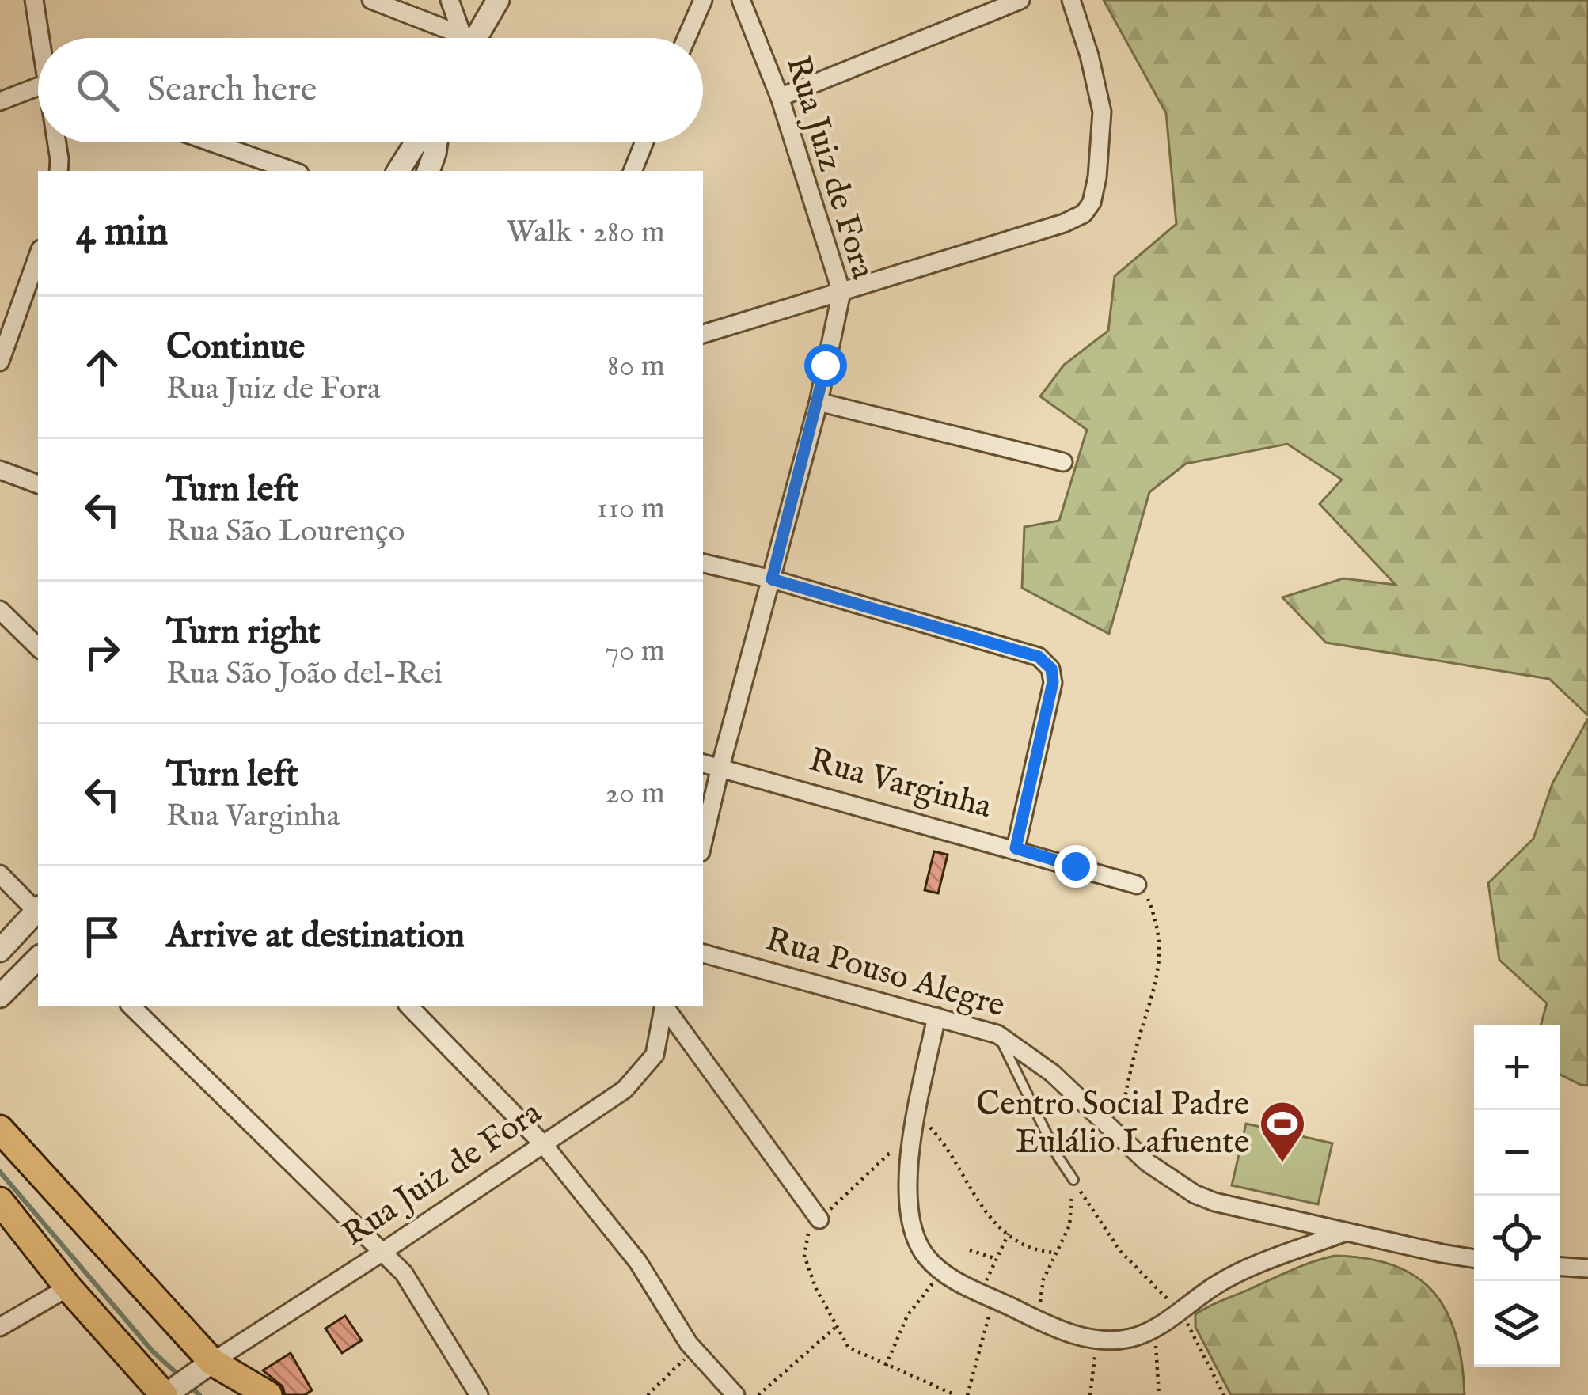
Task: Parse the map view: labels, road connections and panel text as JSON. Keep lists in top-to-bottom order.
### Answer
{
  "streets": {
    "street": ["Rua Juiz de Fora", "Rua Varginha", "Rua Pouso Alegre"]
  },
  "crossings": [
    ["Rua Juiz de Fora", "Rua Varginha"]
  ],
  "places": {
    "sports": ["Centro Social Padre Eulálio Lafuente"]
  },
  "page": {
    "search": "Search here",
    "heading": ["4 min", "Walk · 280 m"],
    "list": [
      ["Continue", "Rua Juiz de Fora", "80 m"],
      ["Turn left", "Rua São Lourenço", "110 m"],
      ["Turn right", "Rua São João del-Rei", "70 m"],
      ["Turn left", "Rua Varginha", "20 m"],
      "Arrive at destination"
    ],
    "map_buttons": ["+", "−"]
  }
}
